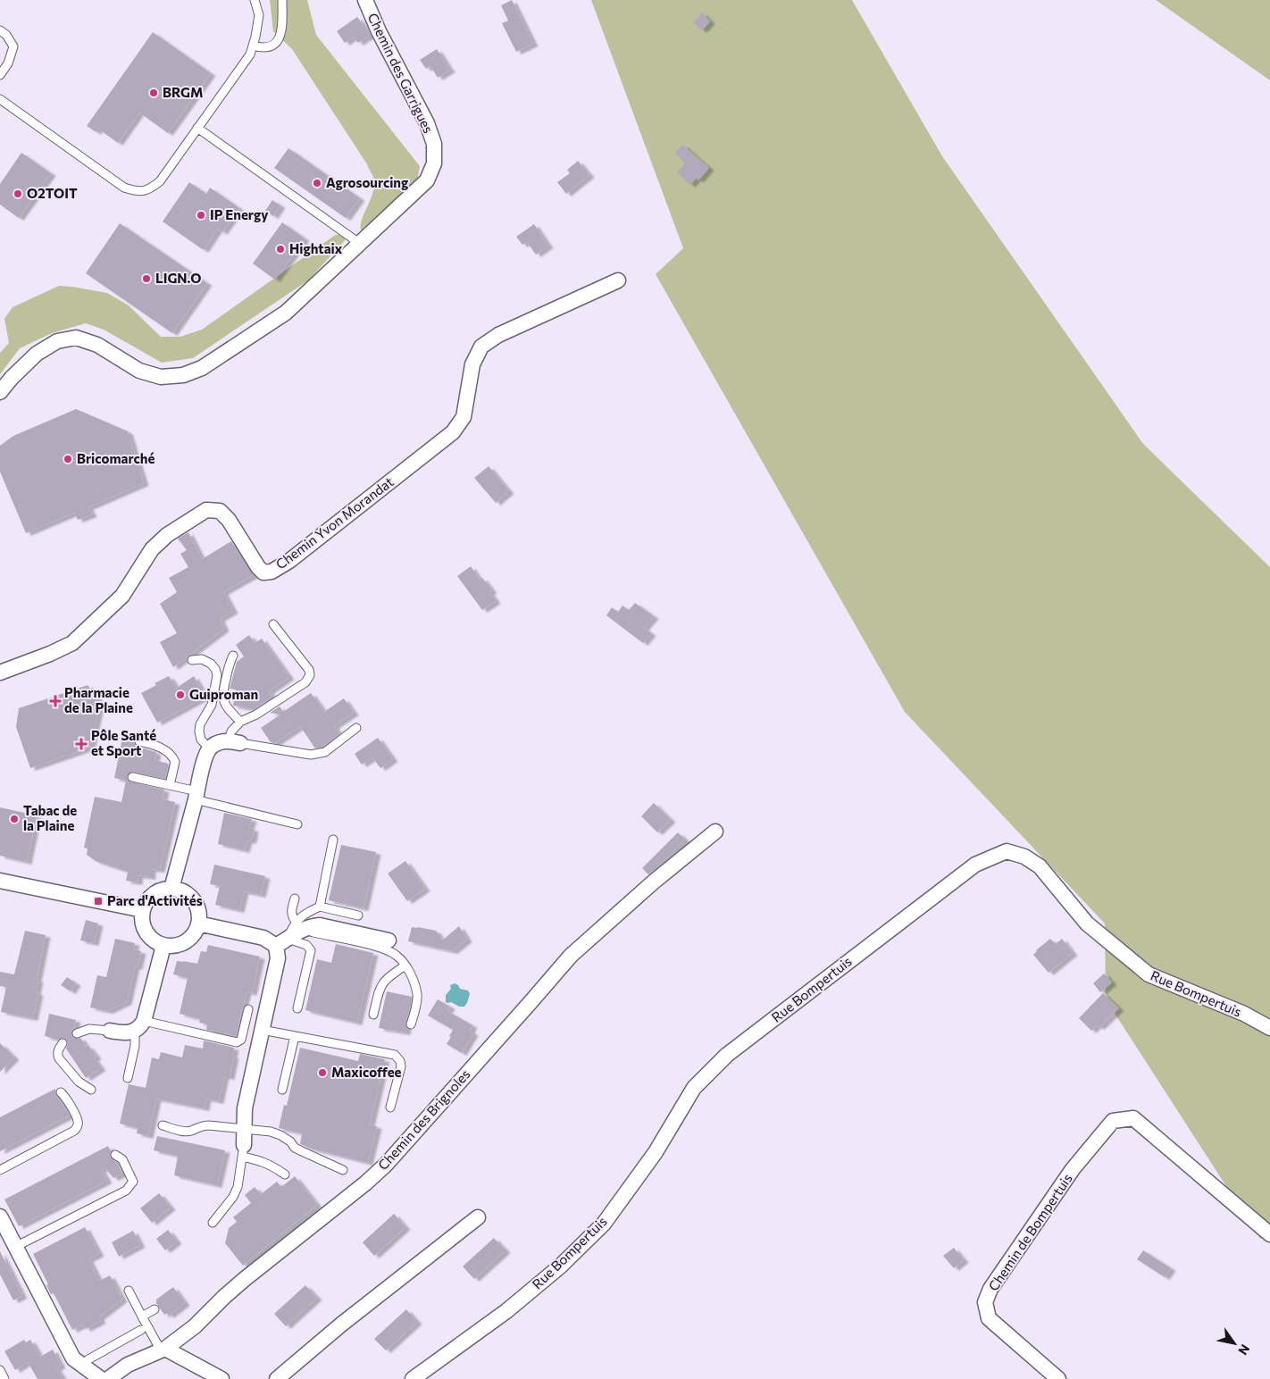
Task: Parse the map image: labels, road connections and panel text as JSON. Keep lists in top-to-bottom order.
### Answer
{
  "streets": {
    "street": [
      "Chemin des Garrigues",
      "Chemin Yvon Morandat",
      "Rue Bompertuis",
      "Chemin des Brignoles",
      "Chemin de Bompertuis"
    ]
  },
  "places": {
    "other": [
      "BRGM",
      "Agrosourcing",
      "O2TOIT",
      "IP Energy",
      "Hightaix",
      "LIGN.O",
      "Bricomarché",
      "Guiproman",
      "Tabac de la Plaine",
      "Maxicoffee"
    ],
    "health": ["Pharmacie de la Plaine", "Pôle Santé et Sport"],
    "transit": ["Parc d'Activités"]
  },
  "north": "bottom right"
}
